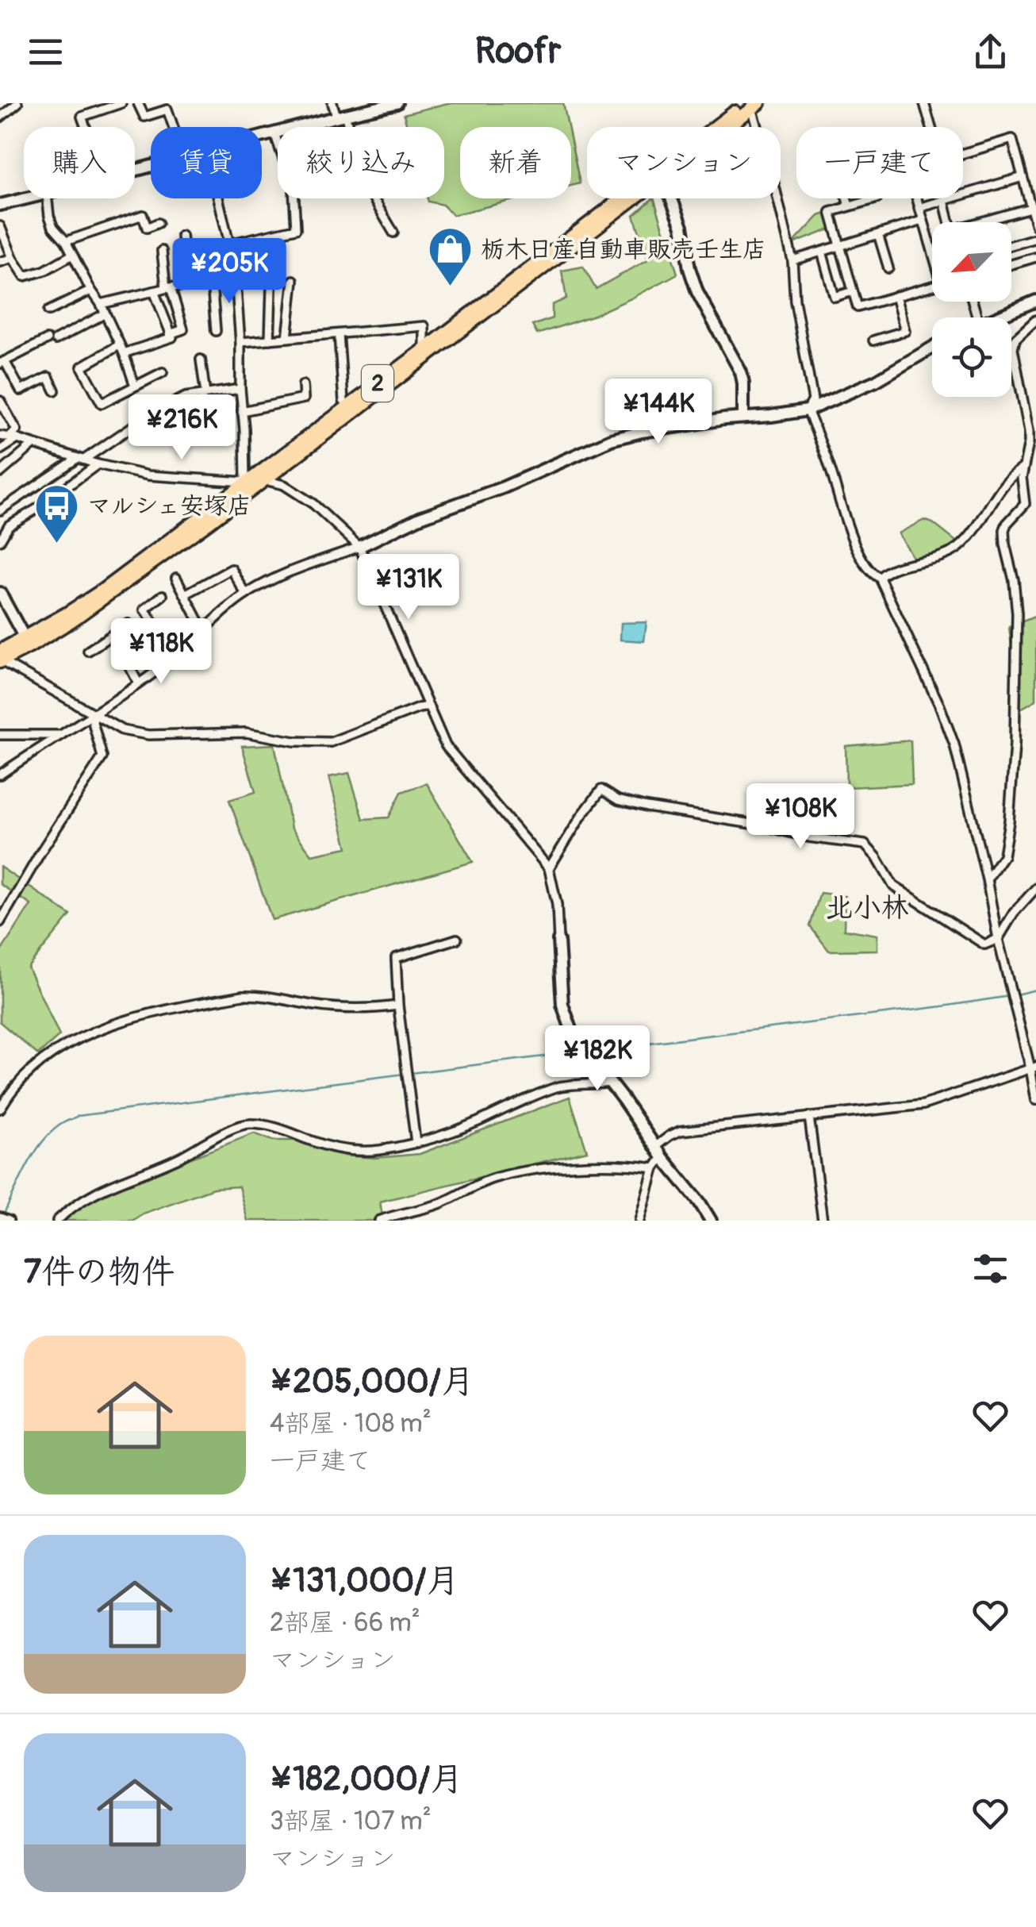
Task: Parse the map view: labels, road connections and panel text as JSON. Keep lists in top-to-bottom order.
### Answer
{
  "streets": {
    "main road": ["2"]
  },
  "districts": ["北小林"],
  "places": {
    "shop": ["栃木日産自動車販売壬生店"],
    "bus stop": ["マルシェ安塚店"]
  },
  "north": "bottom left",
  "page": {
    "header": "Roofr",
    "chip": [
      "購入",
      "賃貸",
      "絞り込み",
      "新着",
      "マンション",
      "一戸建て"
    ],
    "price": [
      "¥205K",
      "¥144K",
      "¥216K",
      "¥131K",
      "¥118K",
      "¥108K",
      "¥182K"
    ],
    "heading": "7件の物件",
    "list": [
      {
        "name": "¥205,000/月",
        "note": "4部屋 · 108 m² · 一戸建て"
      },
      {
        "name": "¥131,000/月",
        "note": "2部屋 · 66 m² · マンション"
      },
      {
        "name": "¥182,000/月",
        "note": "3部屋 · 107 m² · マンション"
      }
    ]
  }
}
